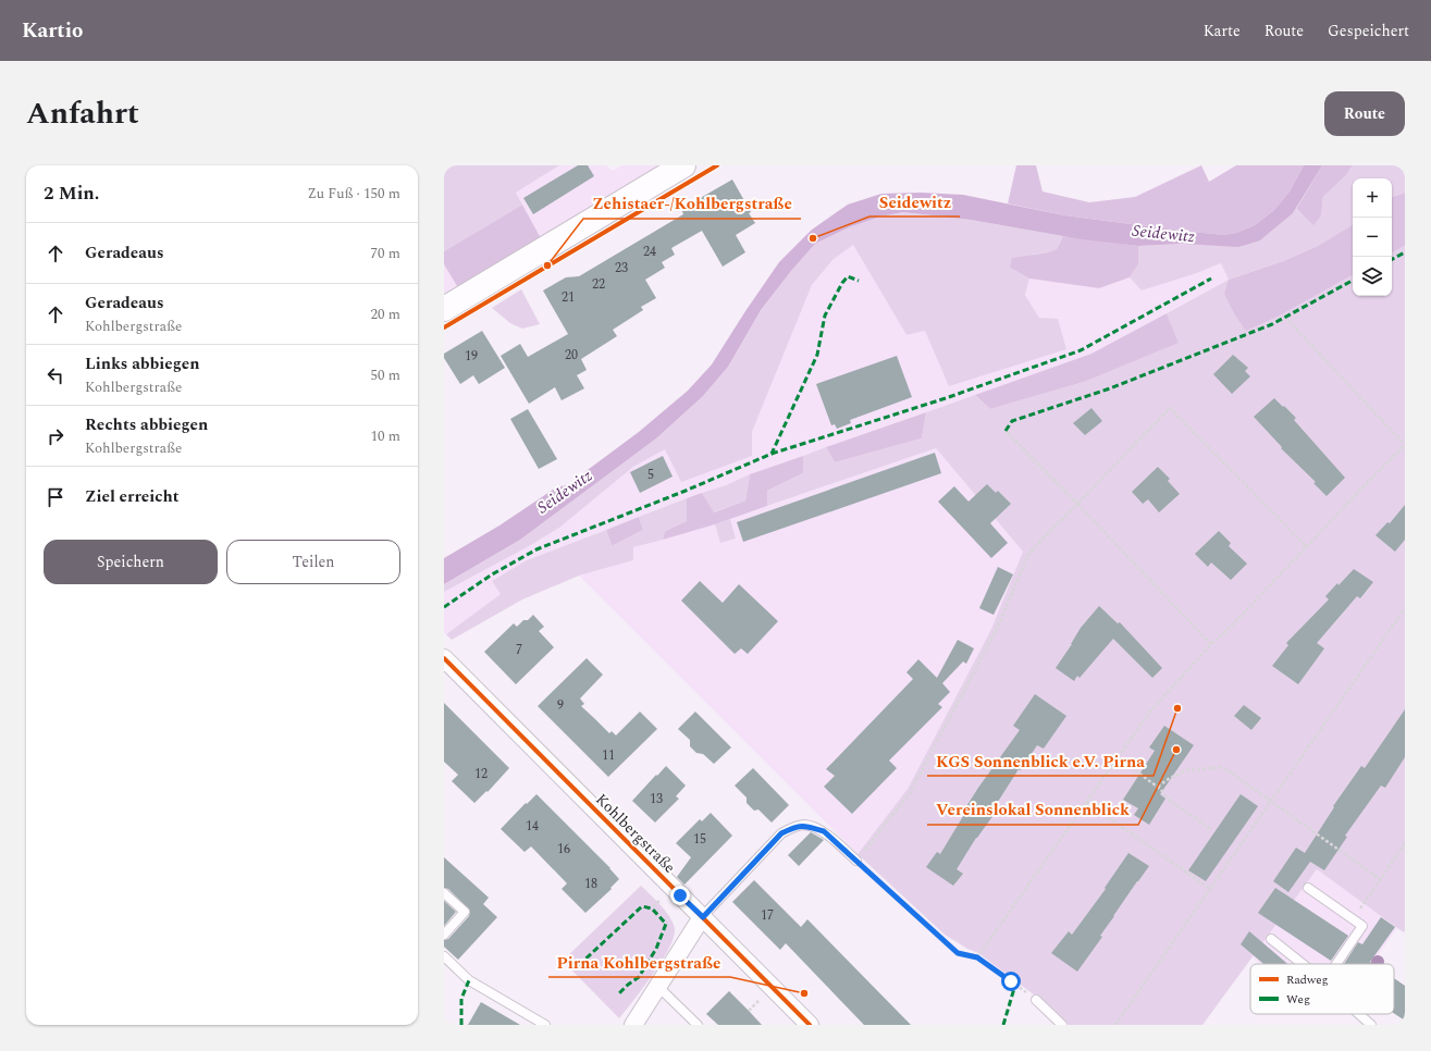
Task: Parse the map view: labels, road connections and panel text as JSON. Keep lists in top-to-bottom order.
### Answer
{
  "streets": {
    "street": ["Kohlbergstraße"]
  },
  "water": ["Seidewitz"],
  "places": [
    "Seidewitz",
    "Zehistaer-/Kohlbergstraße",
    "KGS Sonnenblick e.V. Pirna",
    "Vereinslokal Sonnenblick",
    "Pirna Kohlbergstraße"
  ],
  "house_numbers": [
    "24",
    "23",
    "22",
    "21",
    "20",
    "19",
    "5",
    "7",
    "9",
    "11",
    "12",
    "13",
    "14",
    "15",
    "16",
    "18",
    "17"
  ],
  "legend": ["Radweg", "Weg"],
  "page": {
    "header": "Kartio",
    "nav": ["Karte", "Route", "Gespeichert"],
    "title": "Anfahrt",
    "buttons": [
      "Route",
      ["Speichern", "Teilen"]
    ],
    "heading": ["2 Min.", "Zu Fuß · 150 m"],
    "map_buttons": ["+", "−"],
    "list": [
      ["Geradeaus", "70 m"],
      ["Geradeaus", "Kohlbergstraße", "20 m"],
      ["Links abbiegen", "Kohlbergstraße", "50 m"],
      ["Rechts abbiegen", "Kohlbergstraße", "10 m"],
      "Ziel erreicht"
    ]
  }
}
